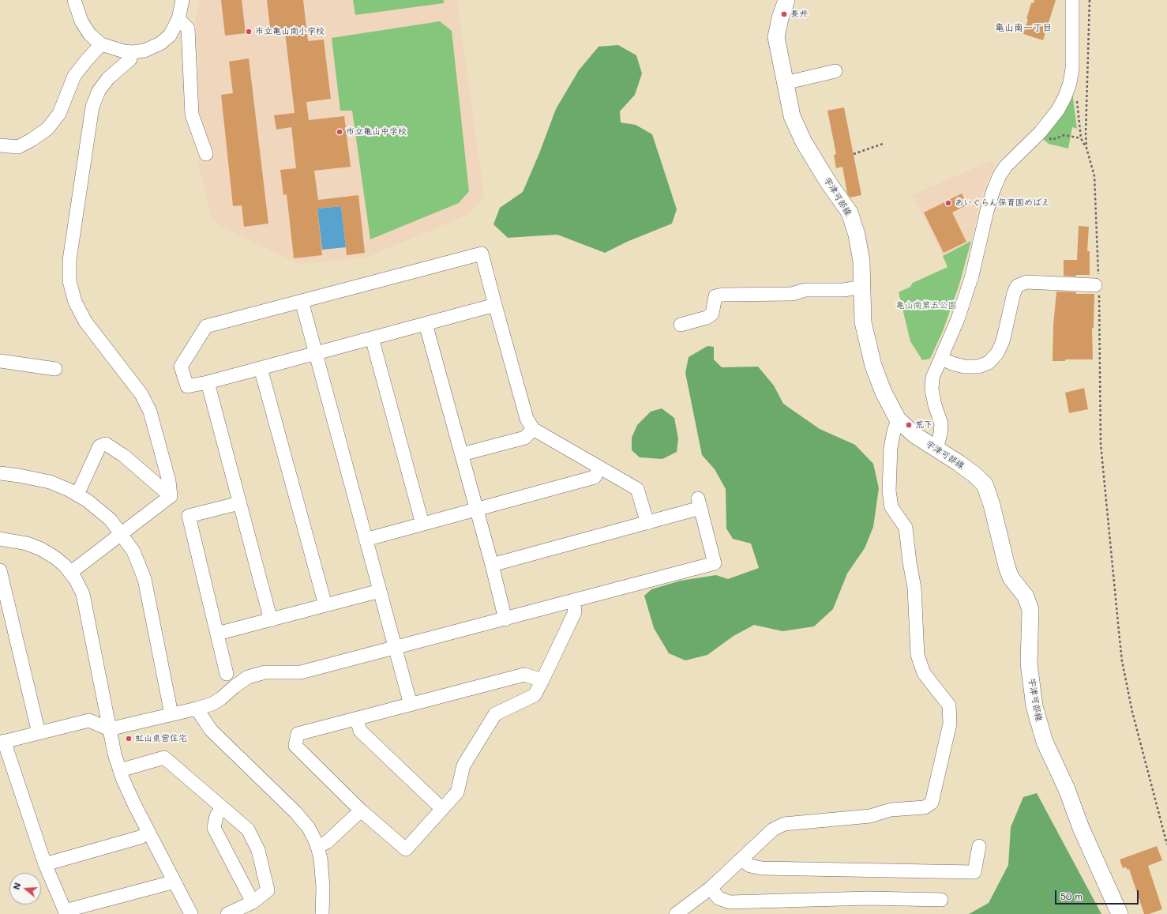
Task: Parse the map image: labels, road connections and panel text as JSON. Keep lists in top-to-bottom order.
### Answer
{
  "streets": {
    "main road": ["宇津可部線"]
  },
  "districts": ["亀山南一丁目"],
  "parks": ["亀山南第五公園"],
  "places": [
    "長井",
    "市立亀山南小学校",
    "市立亀山中学校",
    "あいぐらん保育園めばえ",
    "荒下",
    "虹山県営住宅"
  ],
  "scale_bar": "50 m",
  "north": "left"
}
